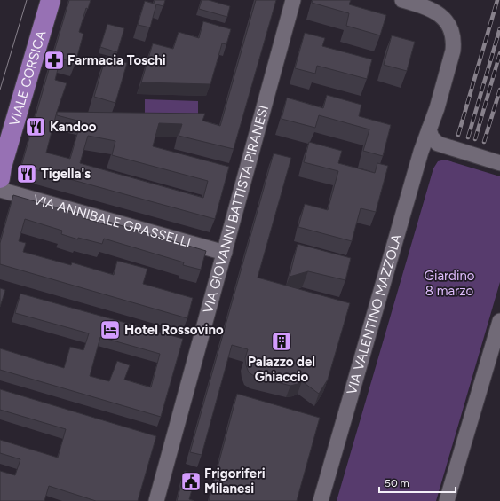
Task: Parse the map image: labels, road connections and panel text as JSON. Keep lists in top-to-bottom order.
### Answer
{
  "streets": {
    "main road": ["VIALE CORSICA"],
    "street": ["VIA GIOVANNI BATTISTA PIRANESI", "VIA ANNIBALE GRASSELLI", "VIA VALENTINO MAZZOLA"]
  },
  "crossings": [
    ["VIA GIOVANNI BATTISTA PIRANESI", "VIA ANNIBALE GRASSELLI"]
  ],
  "parks": ["Giardino 8 marzo"],
  "places": {
    "pharmacy": ["Farmacia Toschi"],
    "restaurant": ["Kandoo", "Tigella's"],
    "hotel": ["Hotel Rossovino"],
    "building": ["Palazzo del Ghiaccio"],
    "public building": ["Frigoriferi Milanesi"]
  },
  "scale_bar": "50 m"
}
